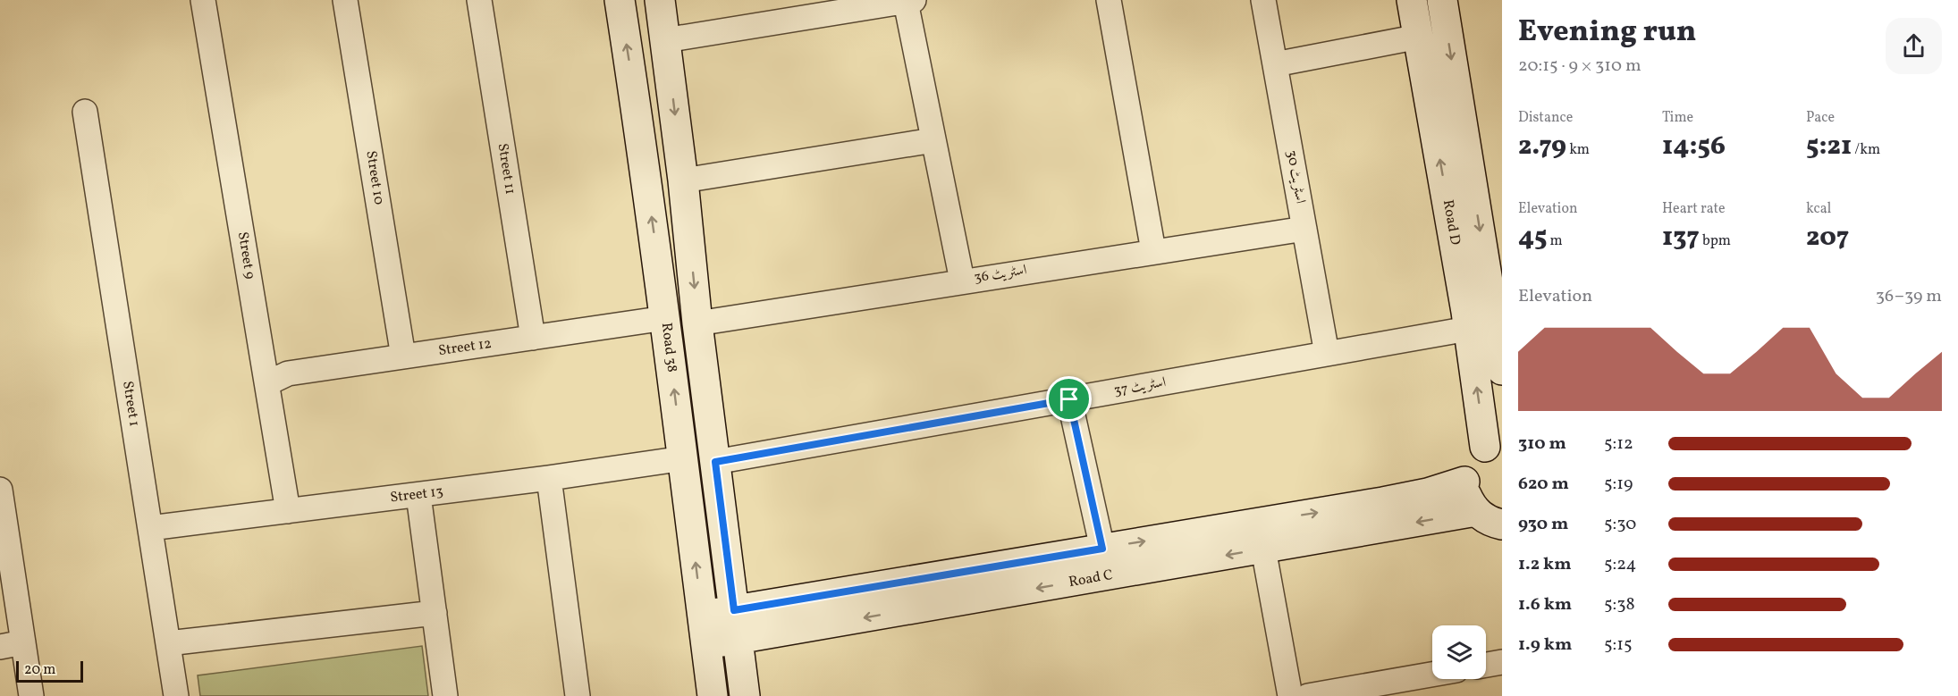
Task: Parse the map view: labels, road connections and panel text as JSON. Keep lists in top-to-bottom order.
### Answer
{
  "streets": {
    "street": [
      "Street 11",
      "اسٹریٹ 30",
      "Street 10",
      "Road D",
      "Street 9",
      "اسٹریٹ 36",
      "Street 12",
      "Road 38",
      "اسٹریٹ 37",
      "Street 1",
      "Street 13",
      "Road C"
    ]
  },
  "crossings": [
    ["Street 11", "Street 12"],
    ["اسٹریٹ 30", "اسٹریٹ 36"],
    ["اسٹریٹ 30", "اسٹریٹ 37"],
    ["Street 10", "Street 12"],
    ["Road D", "اسٹریٹ 37"],
    ["Street 9", "Street 12"],
    ["Street 9", "Street 13"],
    ["Street 12", "Road 38"],
    ["Road 38", "Street 13"],
    ["Road 38", "Road C"],
    ["Street 1", "Street 13"]
  ],
  "scale_bar": "20 m",
  "page": {
    "heading": ["Evening run", "20:15 · 9 × 310 m"],
    "stats": [
      ["Distance", "2.79 km"],
      ["Time", "14:56"],
      ["Pace", "5:21 /km"],
      ["Elevation", "45 m"],
      ["Heart rate", "137 bpm"],
      ["kcal", "207"]
    ],
    "chart": ["Elevation", "36–39 m"],
    "list": [
      {
        "name": "310 m",
        "note": "5:12"
      },
      {
        "name": "620 m",
        "note": "5:19"
      },
      {
        "name": "930 m",
        "note": "5:30"
      },
      {
        "name": "1.2 km",
        "note": "5:24"
      },
      {
        "name": "1.6 km",
        "note": "5:38"
      },
      {
        "name": "1.9 km",
        "note": "5:15"
      }
    ],
    "scale": "20 m"
  }
}
